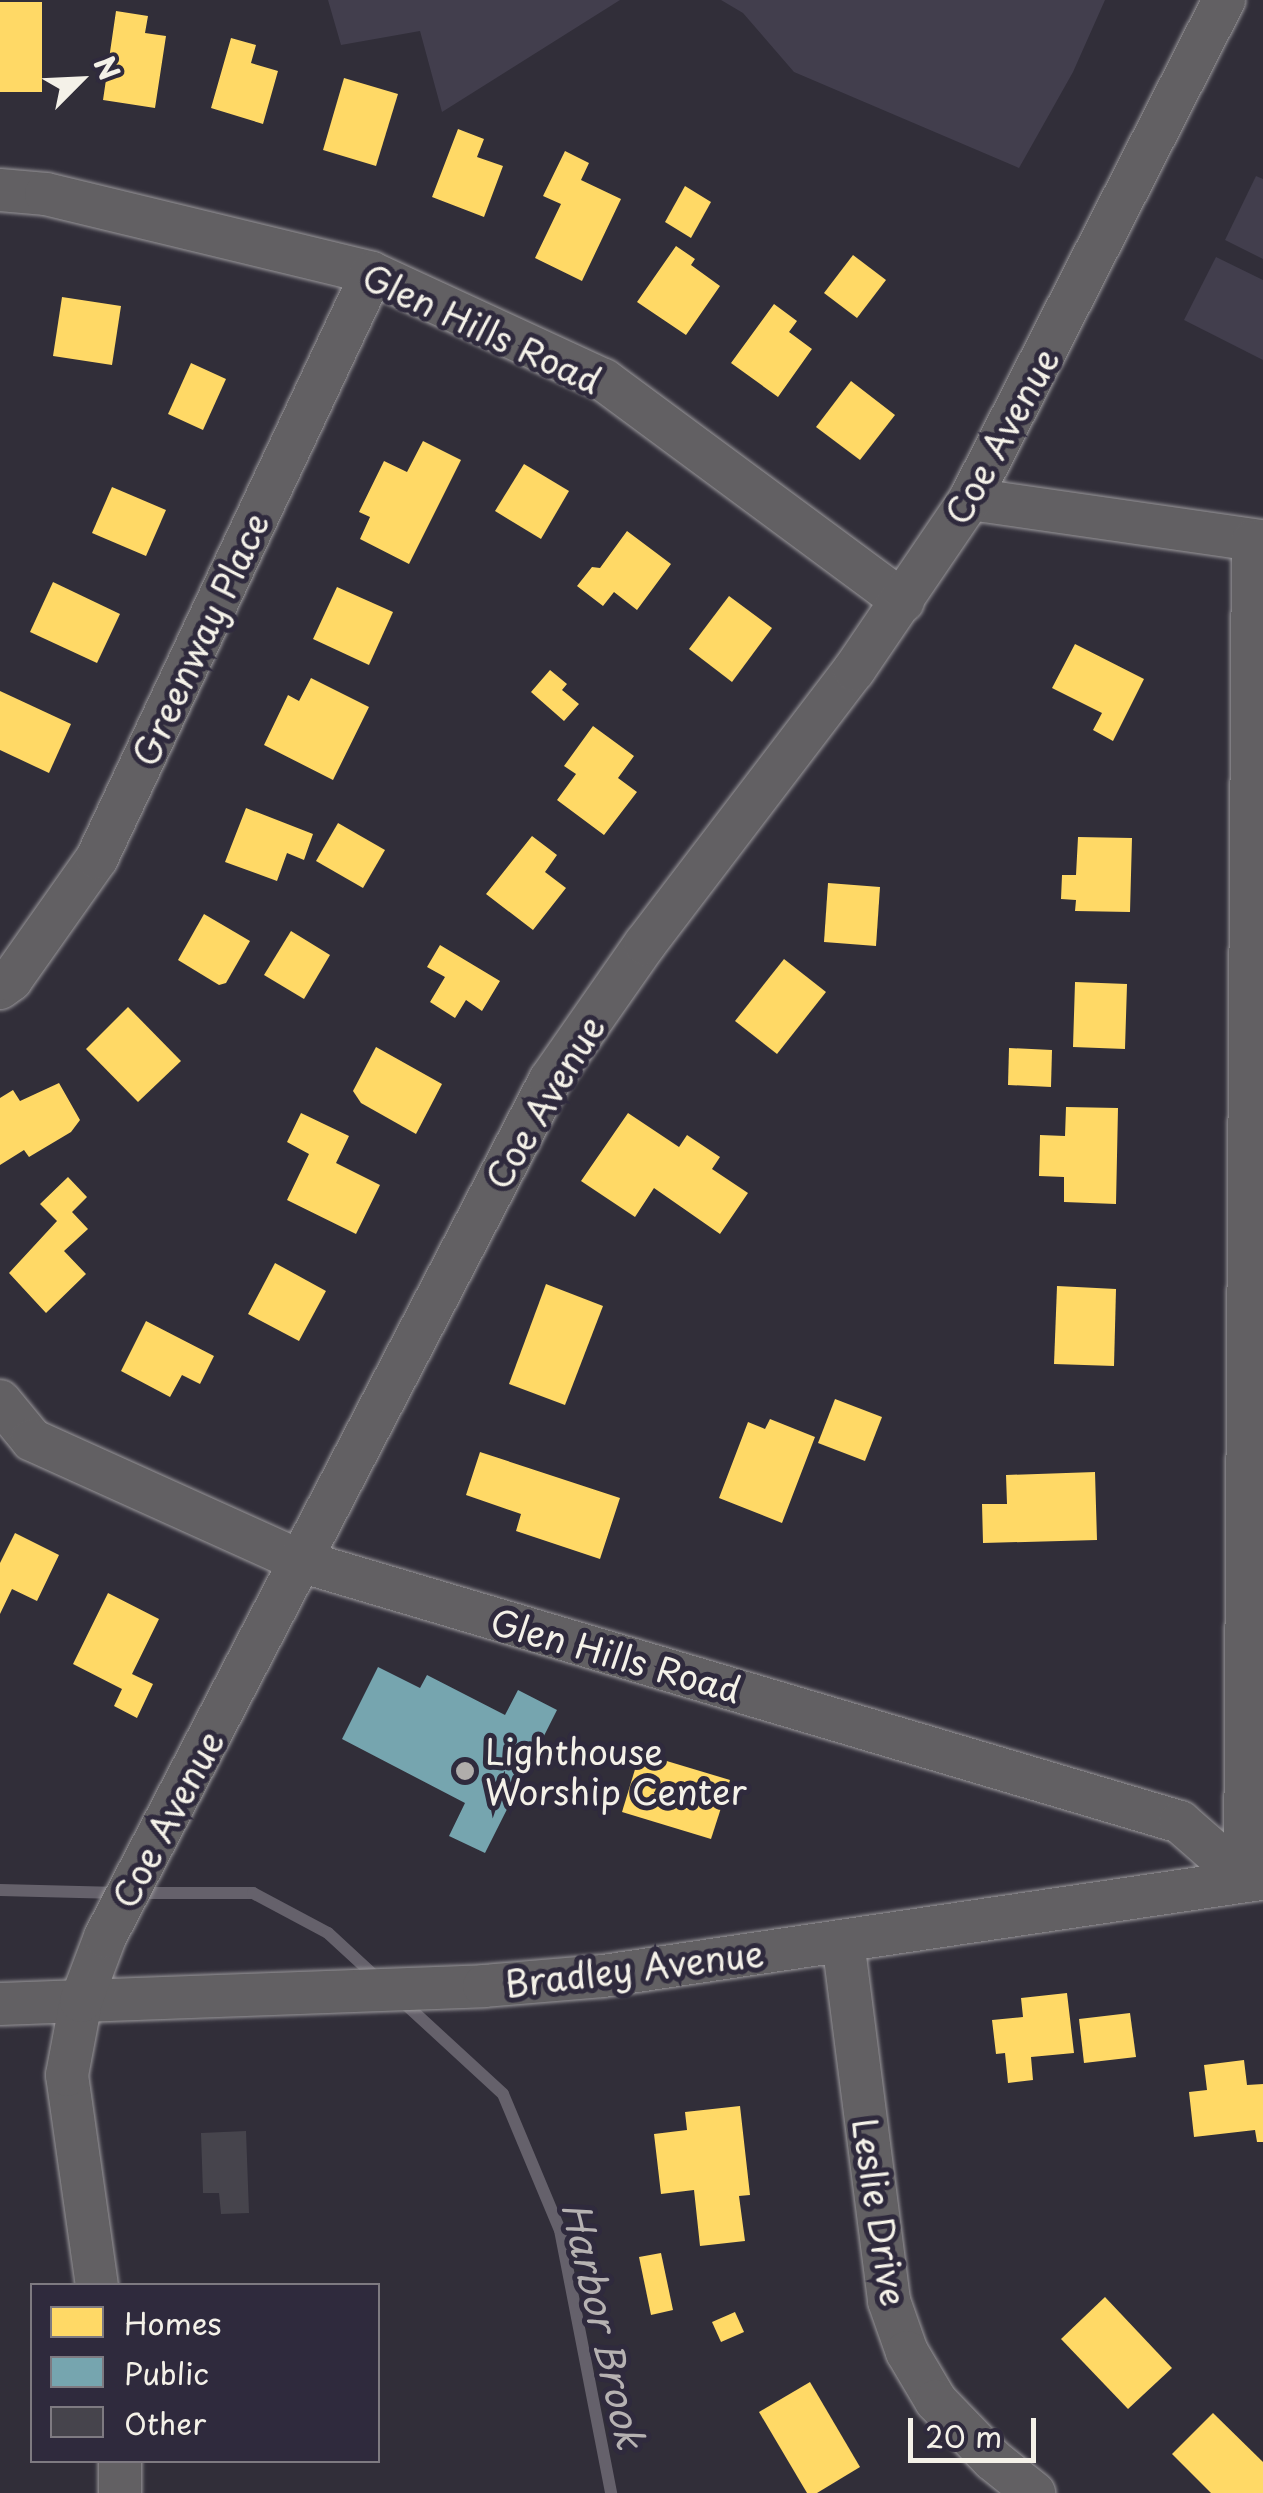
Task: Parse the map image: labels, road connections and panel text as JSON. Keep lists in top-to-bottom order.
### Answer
{
  "streets": {
    "street": [
      "Glen Hills Road",
      "Coe Avenue",
      "Greenway Place",
      "Bradley Avenue",
      "Leslie Drive"
    ]
  },
  "crossings": [
    ["Glen Hills Road", "Coe Avenue"],
    ["Glen Hills Road", "Greenway Place"],
    ["Glen Hills Road", "Bradley Avenue"],
    ["Coe Avenue", "Bradley Avenue"],
    ["Bradley Avenue", "Leslie Drive"]
  ],
  "water": ["Harbor Brook"],
  "places": ["Lighthouse Worship Center"],
  "legend": ["Homes", "Public", "Other"],
  "scale_bar": "20 m",
  "north": "top right"
}
